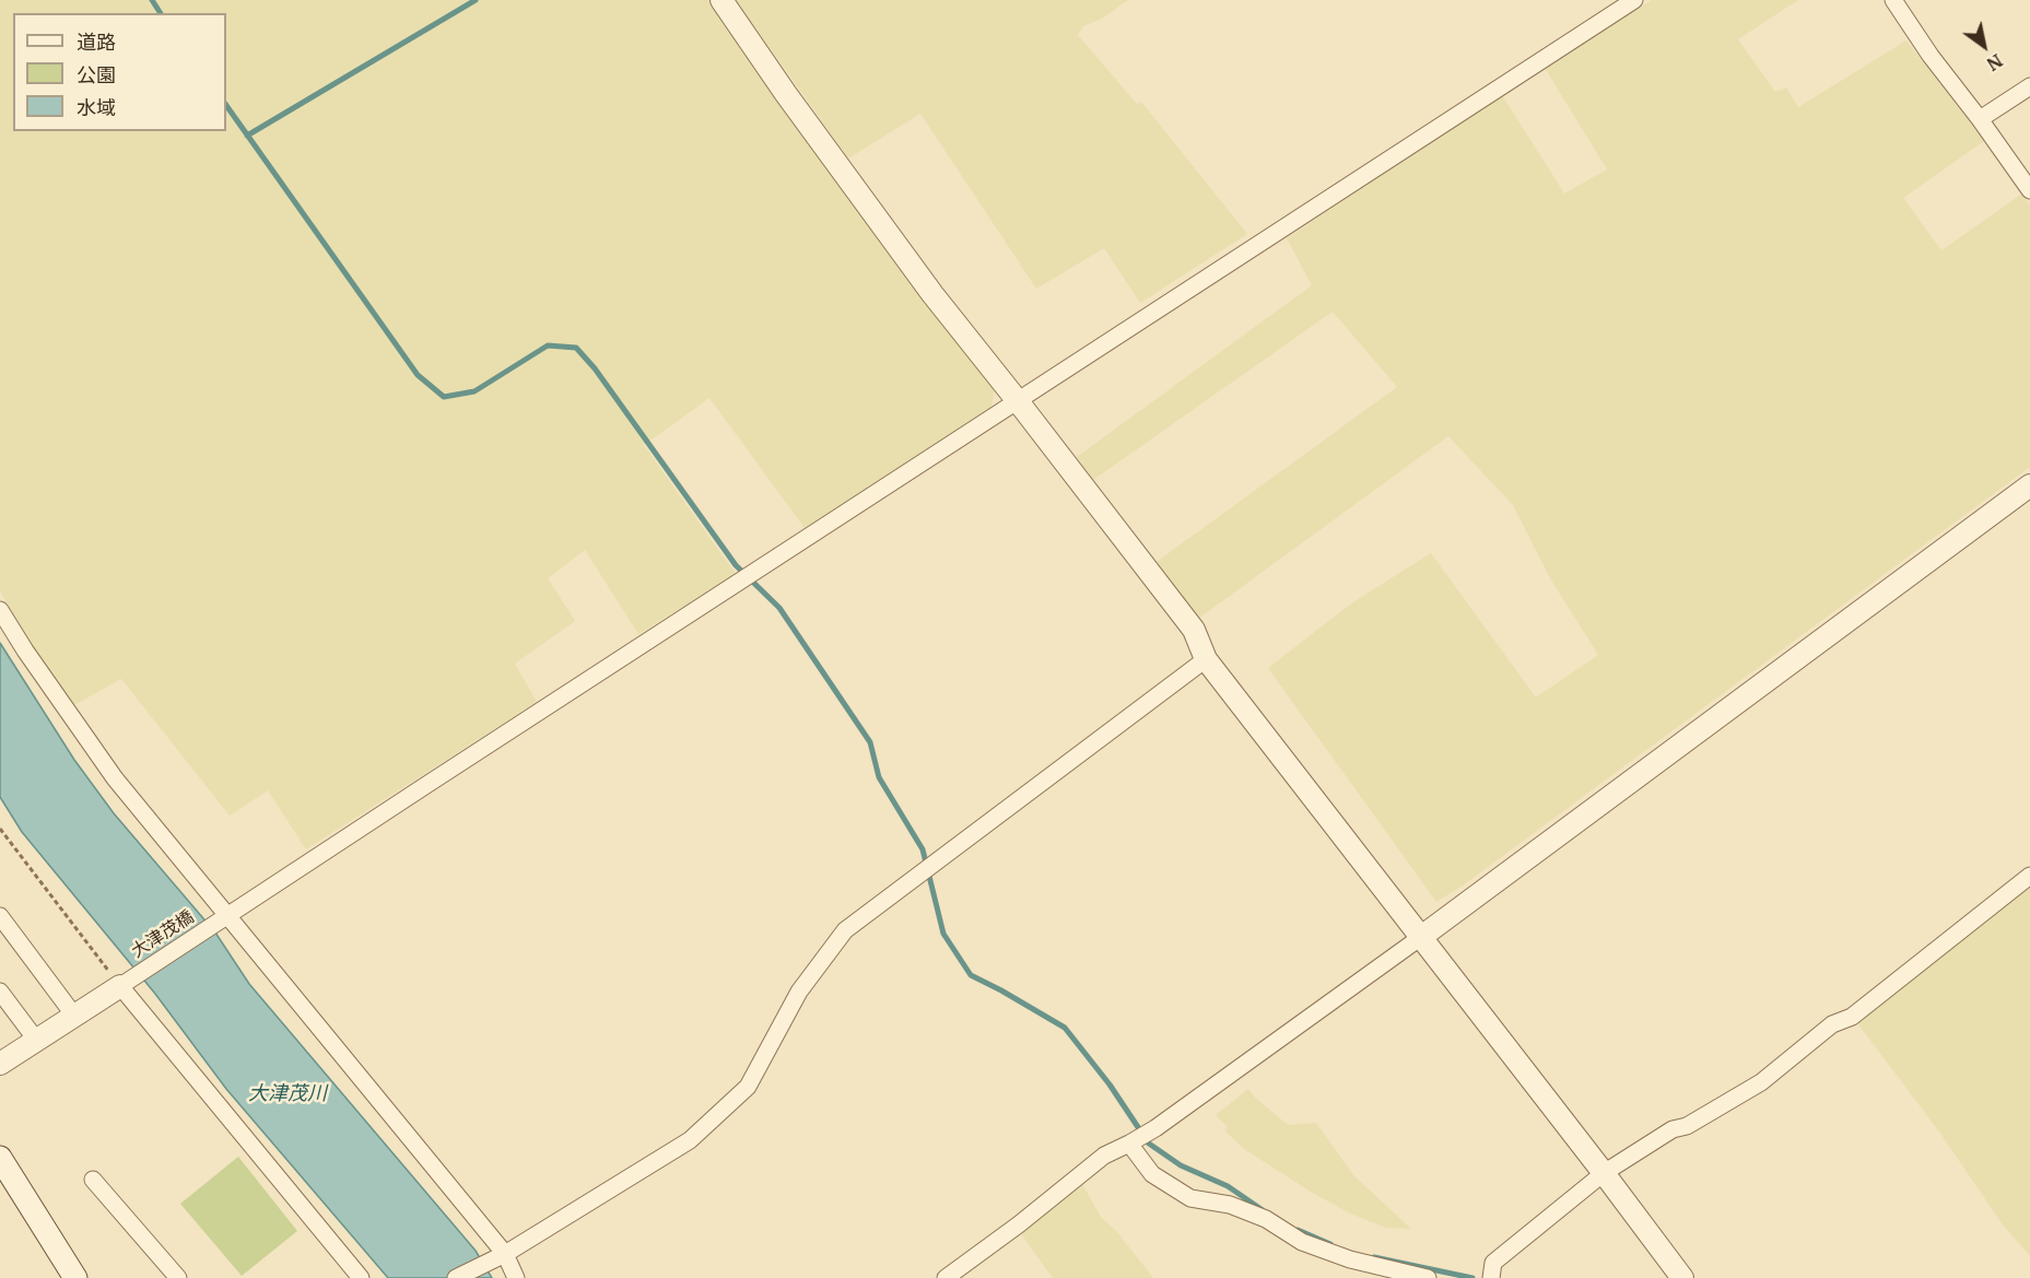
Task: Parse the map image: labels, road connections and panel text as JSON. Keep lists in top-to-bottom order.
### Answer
{
  "streets": {
    "street": ["大津茂橋"]
  },
  "water": ["大津茂川"],
  "legend": ["道路", "公園", "水域"],
  "north": "bottom right"
}
